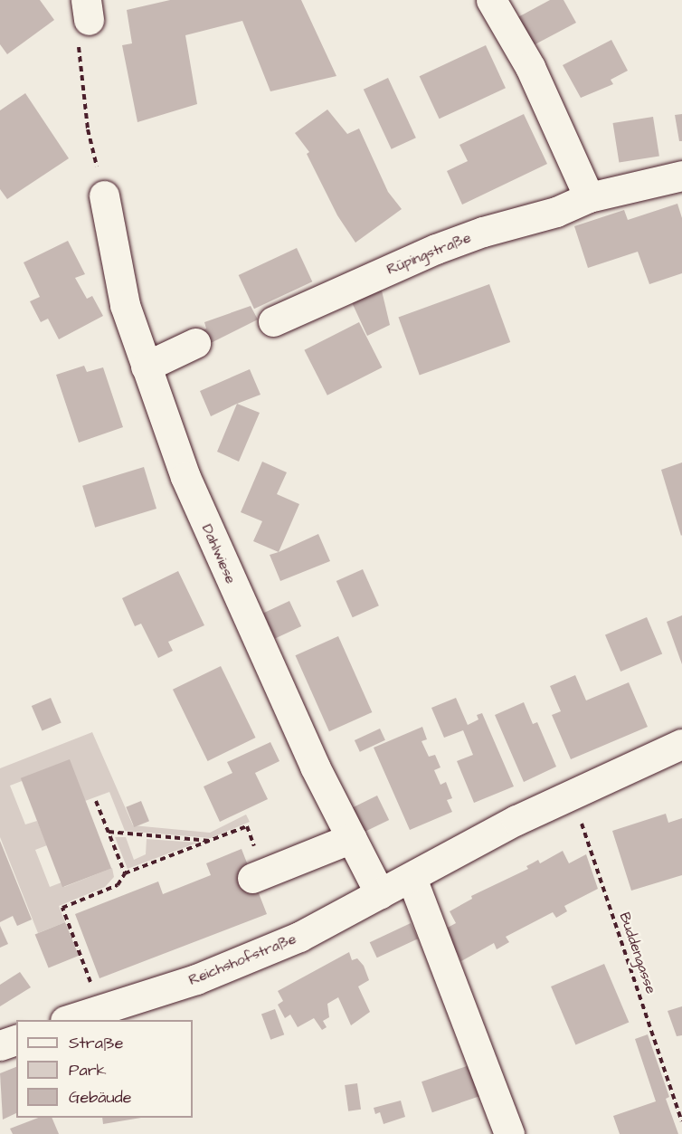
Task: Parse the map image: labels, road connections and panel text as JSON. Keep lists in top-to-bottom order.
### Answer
{
  "streets": {
    "street": ["Rüpingstraße", "Dahlwiese", "Reichshofstraße"],
    "path": ["Buddengasse"]
  },
  "crossings": [
    ["Dahlwiese", "Reichshofstraße"],
    ["Buddengasse", "Reichshofstraße"]
  ],
  "legend": ["Straße", "Park", "Gebäude"]
}
